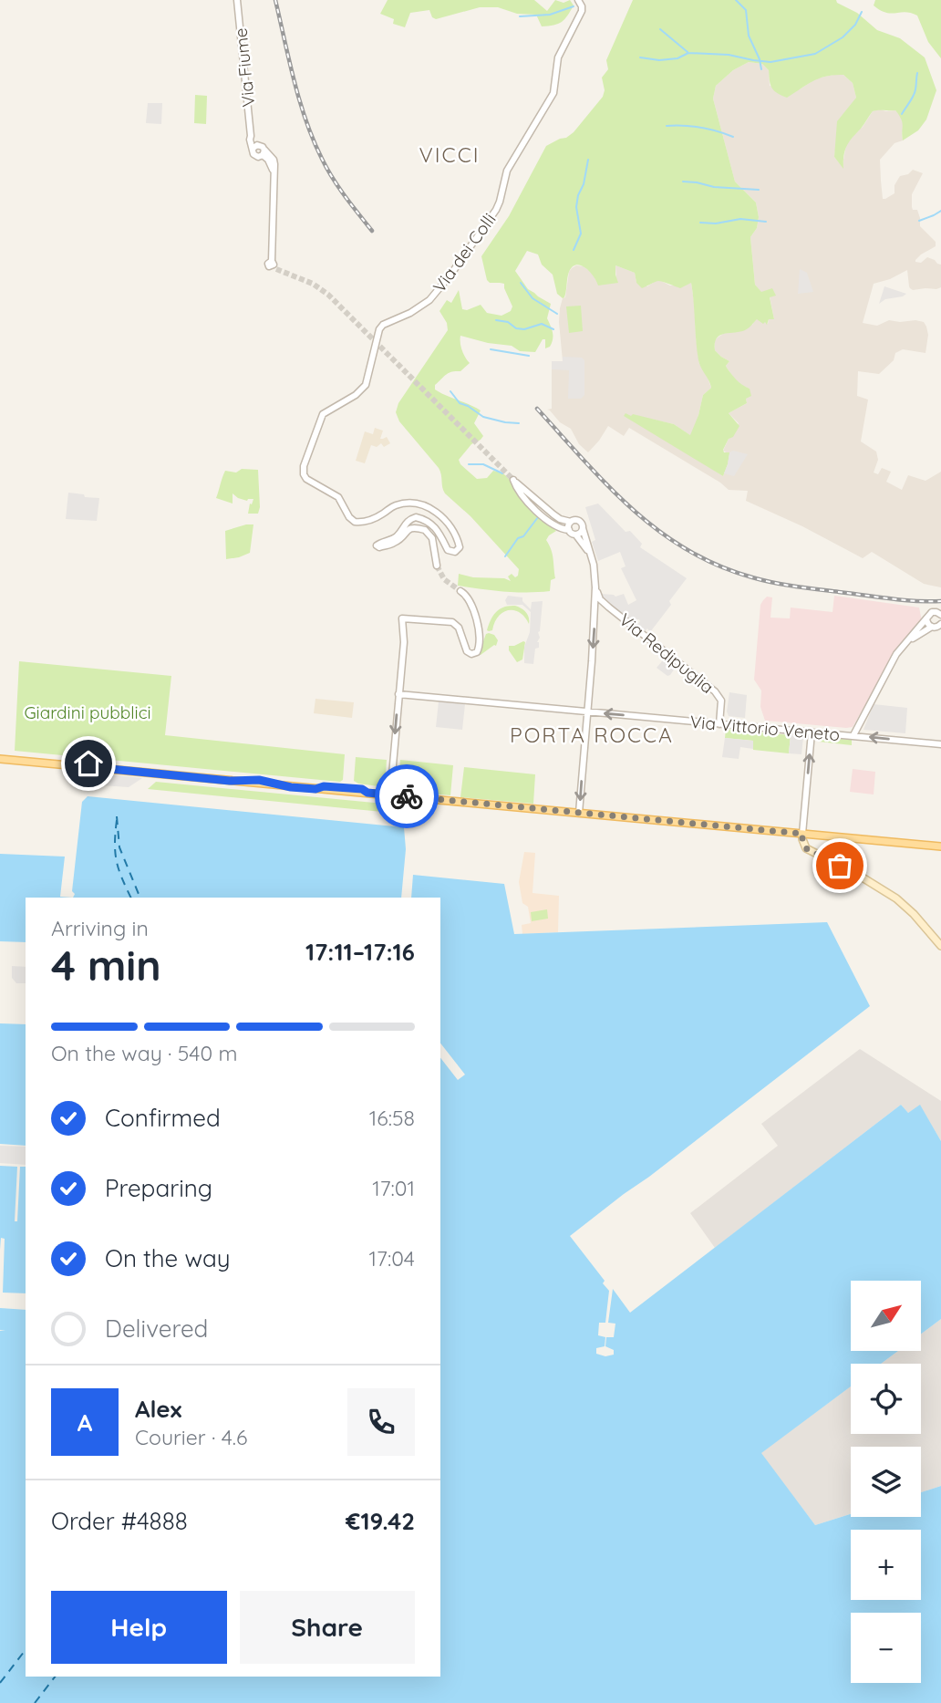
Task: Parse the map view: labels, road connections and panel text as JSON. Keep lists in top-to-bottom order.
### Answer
{
  "streets": {
    "street": [
      "Via Fiume",
      "Via dei Colli",
      "Via Redipuglia",
      "Via Vittorio Veneto"
    ]
  },
  "crossings": [
    ["Via Redipuglia", "Via Vittorio Veneto"]
  ],
  "one_way": ["Via Vittorio Veneto"],
  "districts": ["VICCI", "PORTA ROCCA"],
  "parks": ["Giardini pubblici"],
  "north": "top right",
  "page": {
    "heading": ["4 min", "Arriving in", "17:11–17:16"],
    "panel": [
      "Alex",
      "Courier · 4.6",
      "Order #4888",
      "€19.42"
    ],
    "bar": "On the way · 540 m",
    "list": [
      ["Confirmed", "16:58"],
      ["Preparing", "17:01"],
      ["On the way", "17:04"],
      "Delivered"
    ],
    "map_buttons": ["+", "−"],
    "round": "A",
    "buttons": ["Help", "Share"]
  }
}
